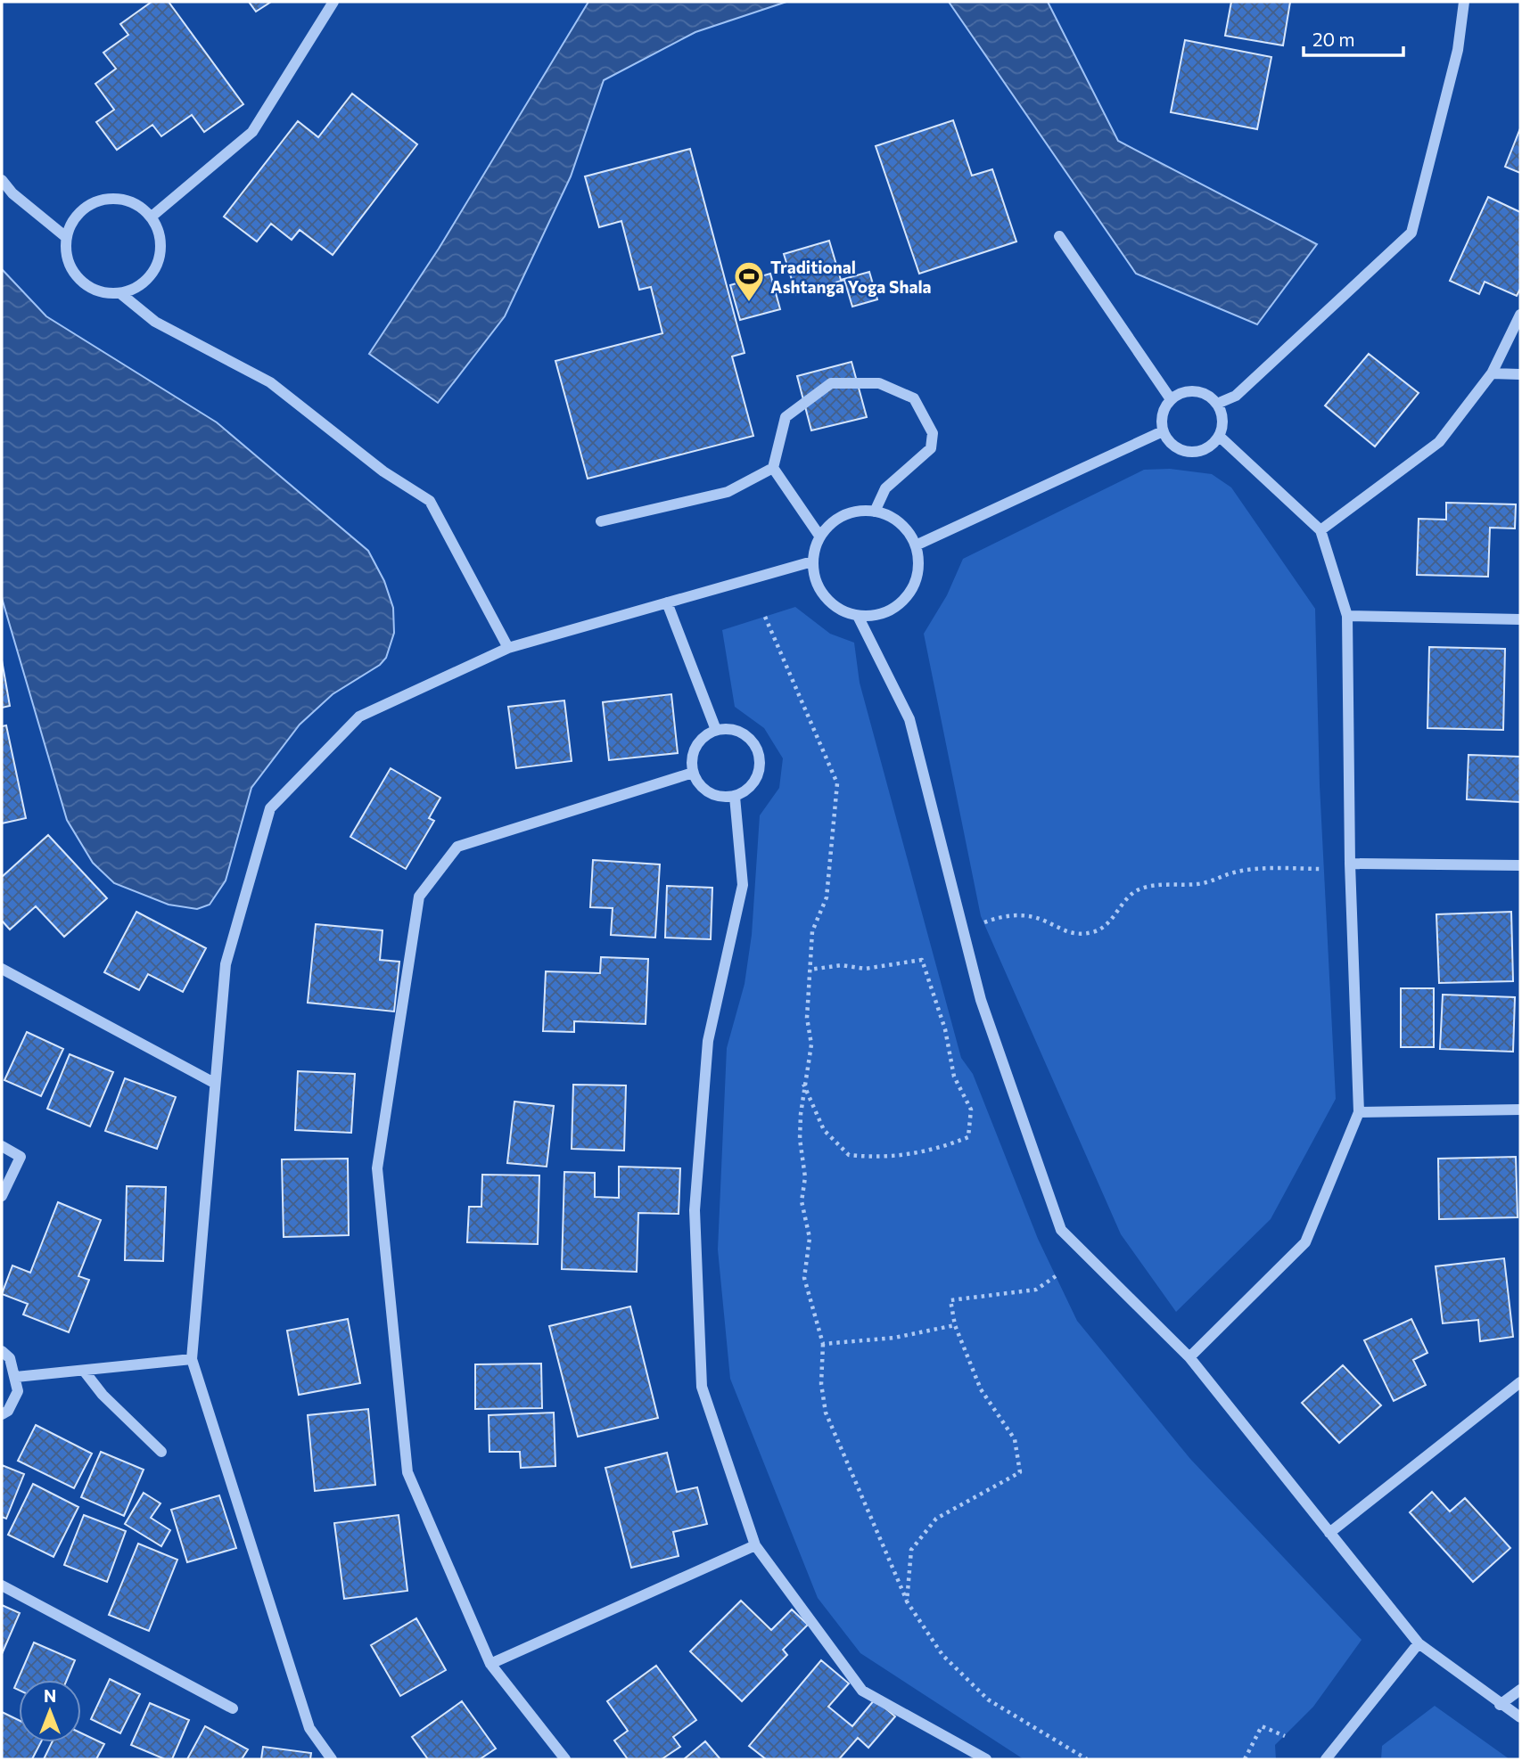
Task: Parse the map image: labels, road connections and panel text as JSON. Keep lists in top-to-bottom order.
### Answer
{
  "places": {
    "sports": ["Traditional Ashtanga Yoga Shala"]
  },
  "scale_bar": "20 m",
  "north": "top"
}
